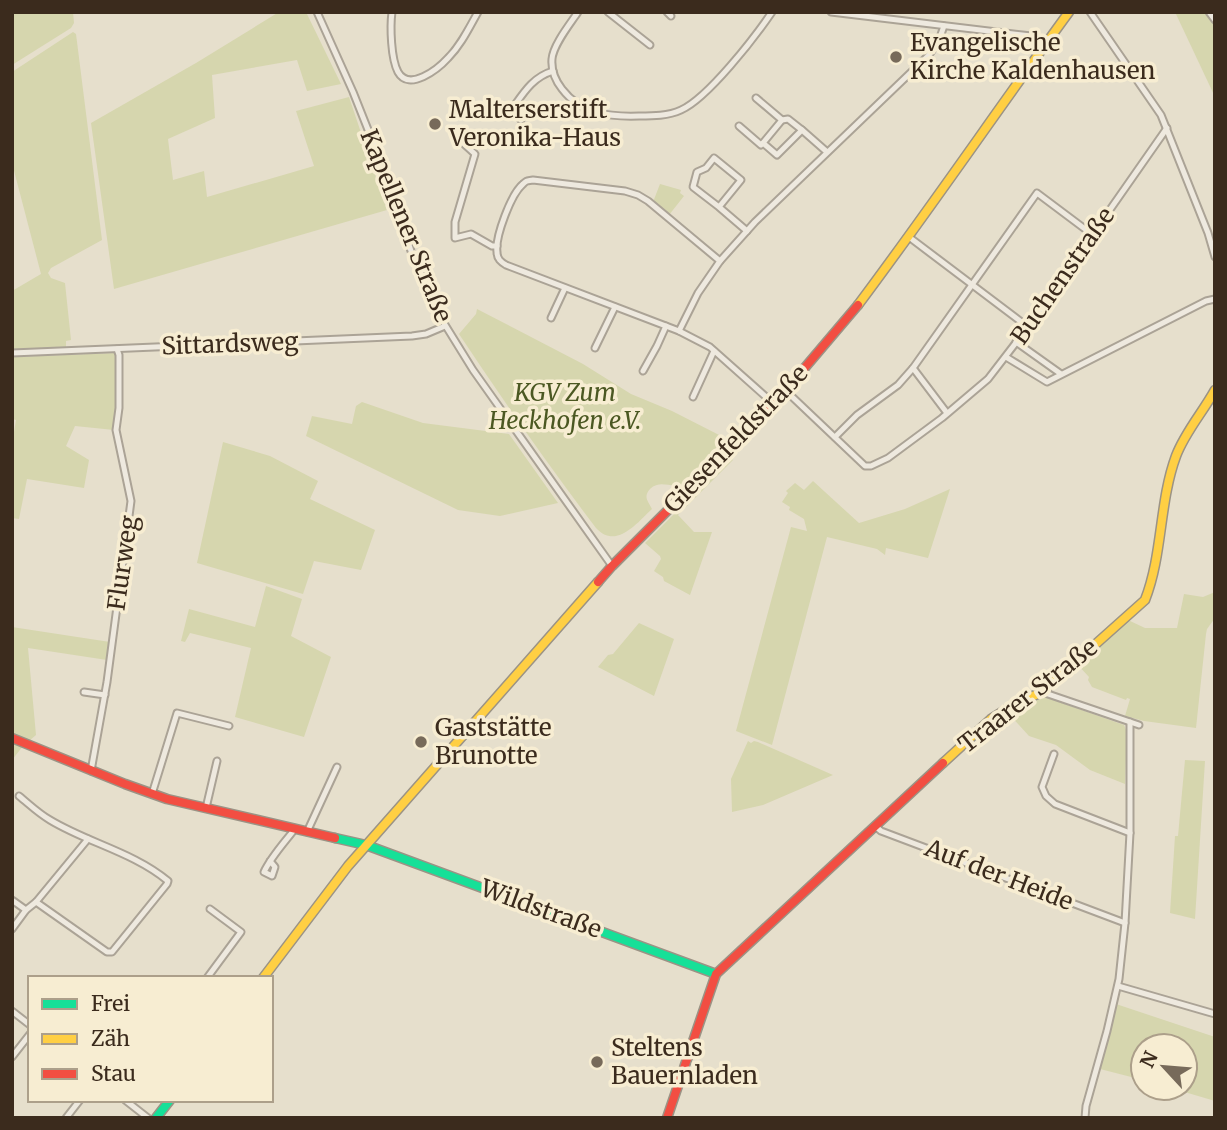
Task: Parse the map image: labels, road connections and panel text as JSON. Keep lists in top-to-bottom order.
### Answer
{
  "streets": {
    "street": [
      "Kapellener Straße",
      "Buchenstraße",
      "Sittardsweg",
      "Giesenfeldstraße",
      "Flurweg",
      "Traarer Straße",
      "Auf der Heide",
      "Wildstraße"
    ]
  },
  "crossings": [
    ["Kapellener Straße", "Sittardsweg"],
    ["Kapellener Straße", "Giesenfeldstraße"],
    ["Buchenstraße", "Giesenfeldstraße"],
    ["Sittardsweg", "Flurweg"],
    ["Giesenfeldstraße", "Wildstraße"],
    ["Flurweg", "Wildstraße"],
    ["Traarer Straße", "Auf der Heide"],
    ["Traarer Straße", "Wildstraße"]
  ],
  "parks": ["KGV Zum Heckhofen e.V."],
  "places": [
    "Evangelische Kirche Kaldenhausen",
    "Malterserstift Veronika-Haus",
    "Gaststätte Brunotte",
    "Steltens Bauernladen"
  ],
  "legend": ["Frei", "Zäh", "Stau"],
  "north": "top left"
}
